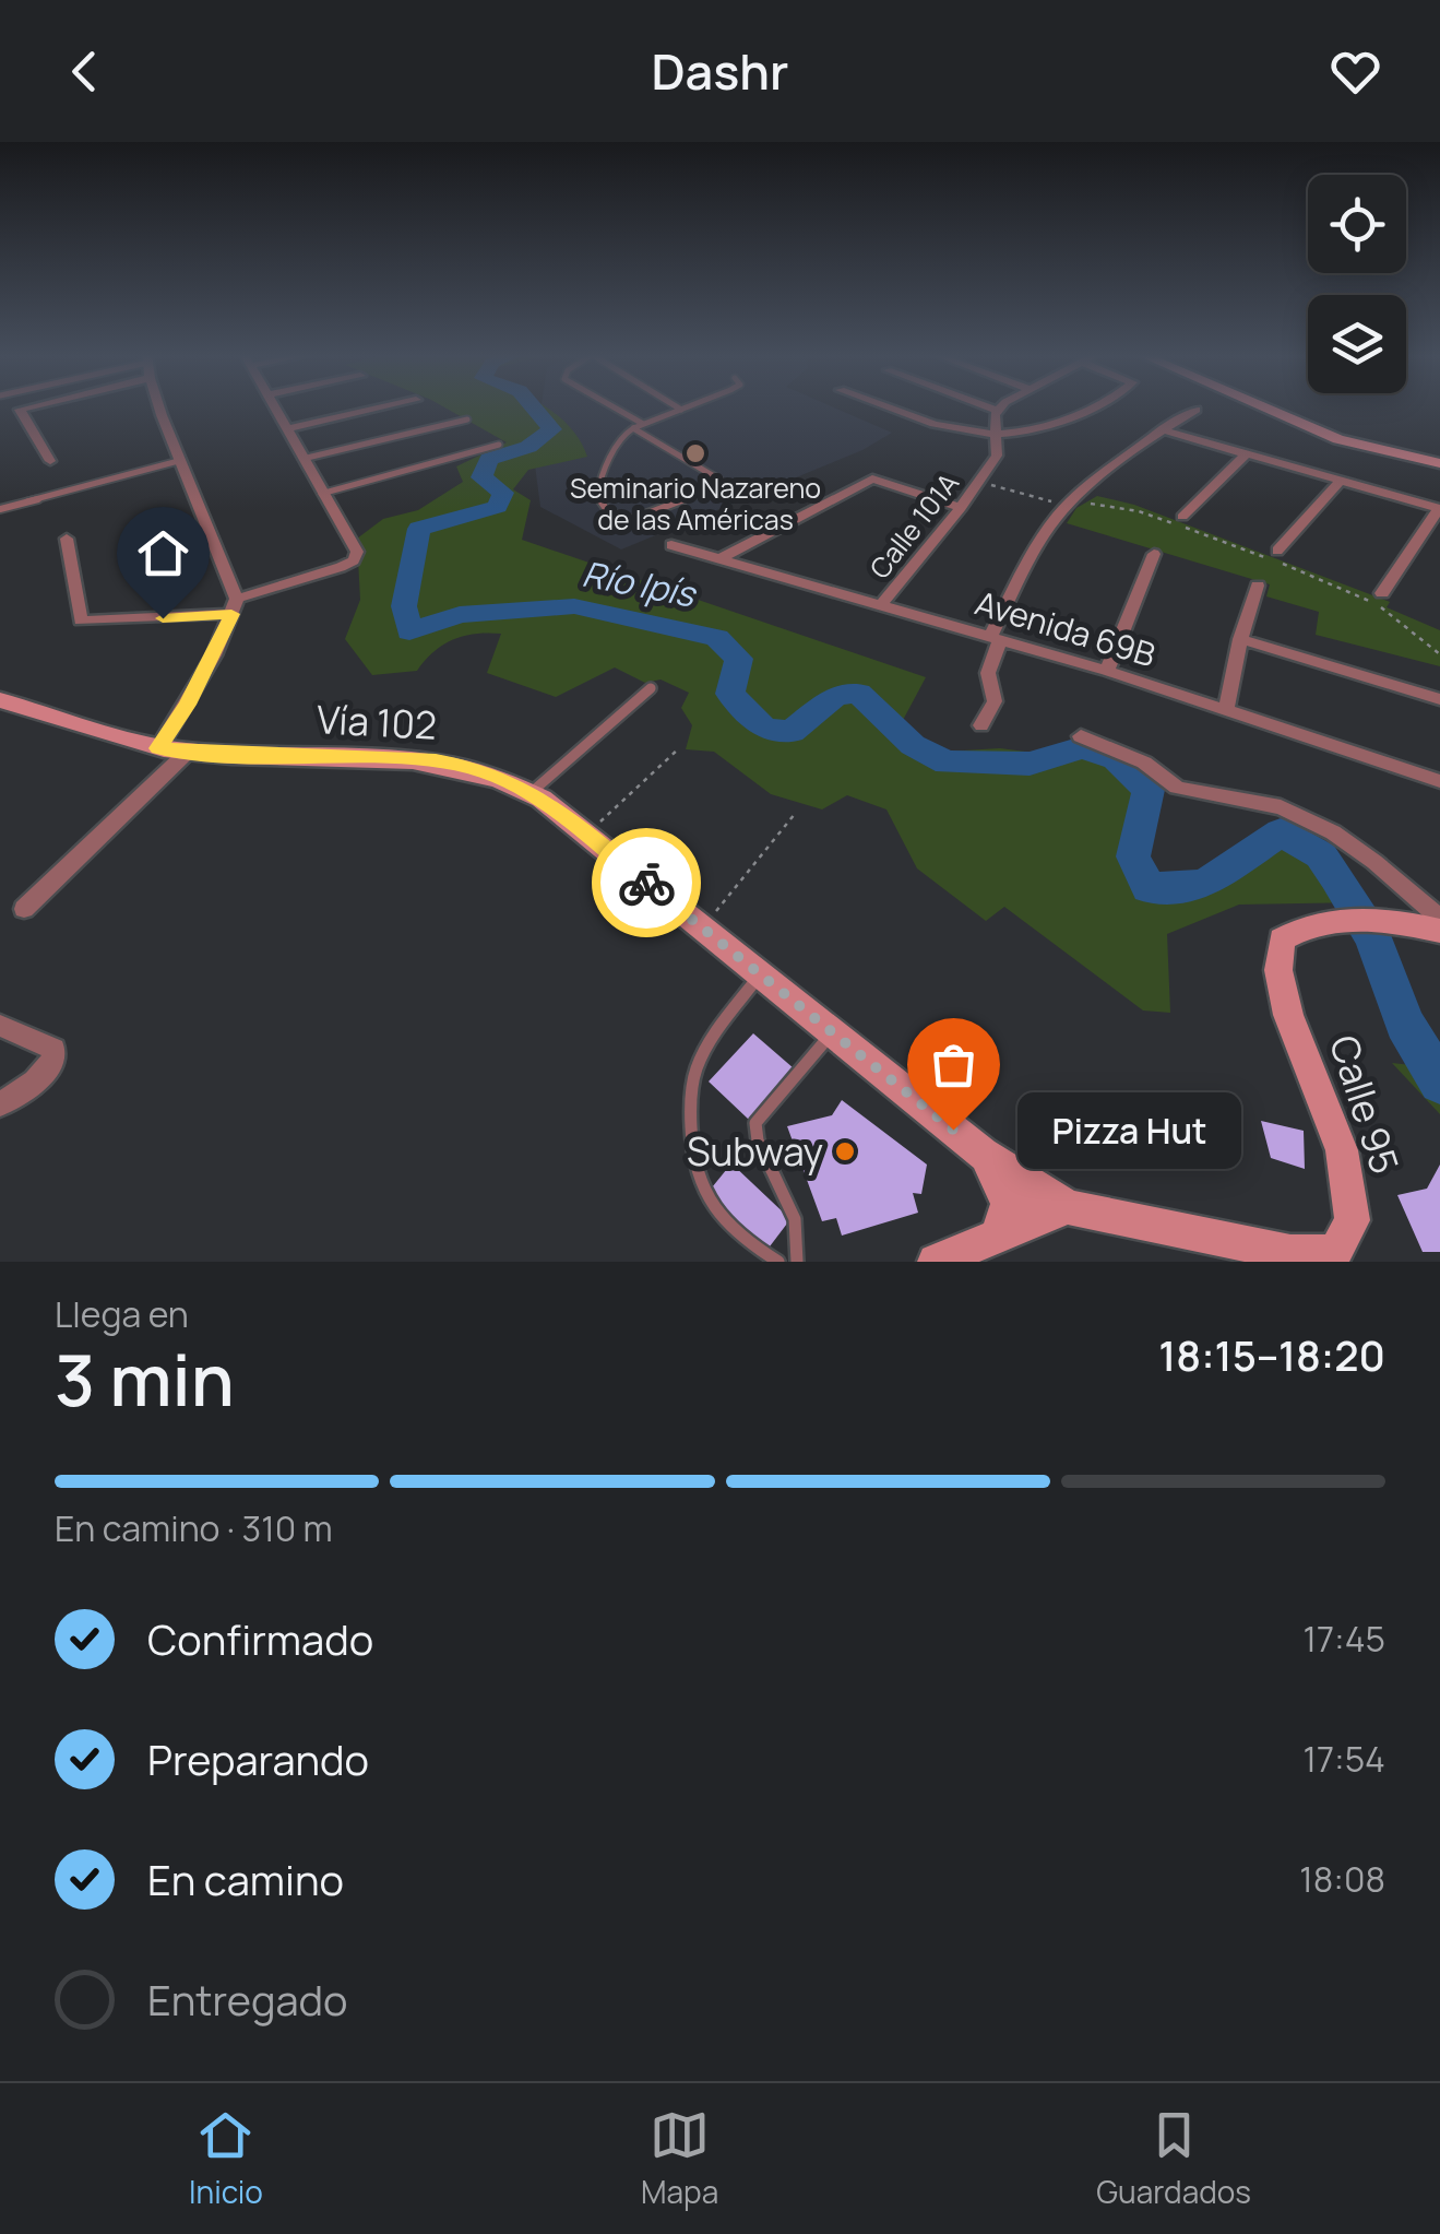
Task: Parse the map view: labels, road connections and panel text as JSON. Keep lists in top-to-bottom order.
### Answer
{
  "streets": {
    "main road": ["Vía 102", "Calle 95"],
    "street": ["Calle 101A", "Avenida 69B"]
  },
  "crossings": [
    ["Calle 101A", "Avenida 69B"],
    ["Vía 102", "Calle 95"]
  ],
  "water": ["Río Ipís"],
  "places": ["Seminario Nazareno de las Américas", "Pizza Hut", "Subway"],
  "page": {
    "header": "Dashr",
    "bubble": "Pizza Hut",
    "heading": ["3 min", "Llega en", "18:15–18:20"],
    "bar": "En camino · 310 m",
    "list": [
      ["Confirmado", "17:45"],
      ["Preparando", "17:54"],
      ["En camino", "18:08"],
      "Entregado"
    ],
    "tabs": ["Inicio", "Mapa", "Guardados"]
  }
}
